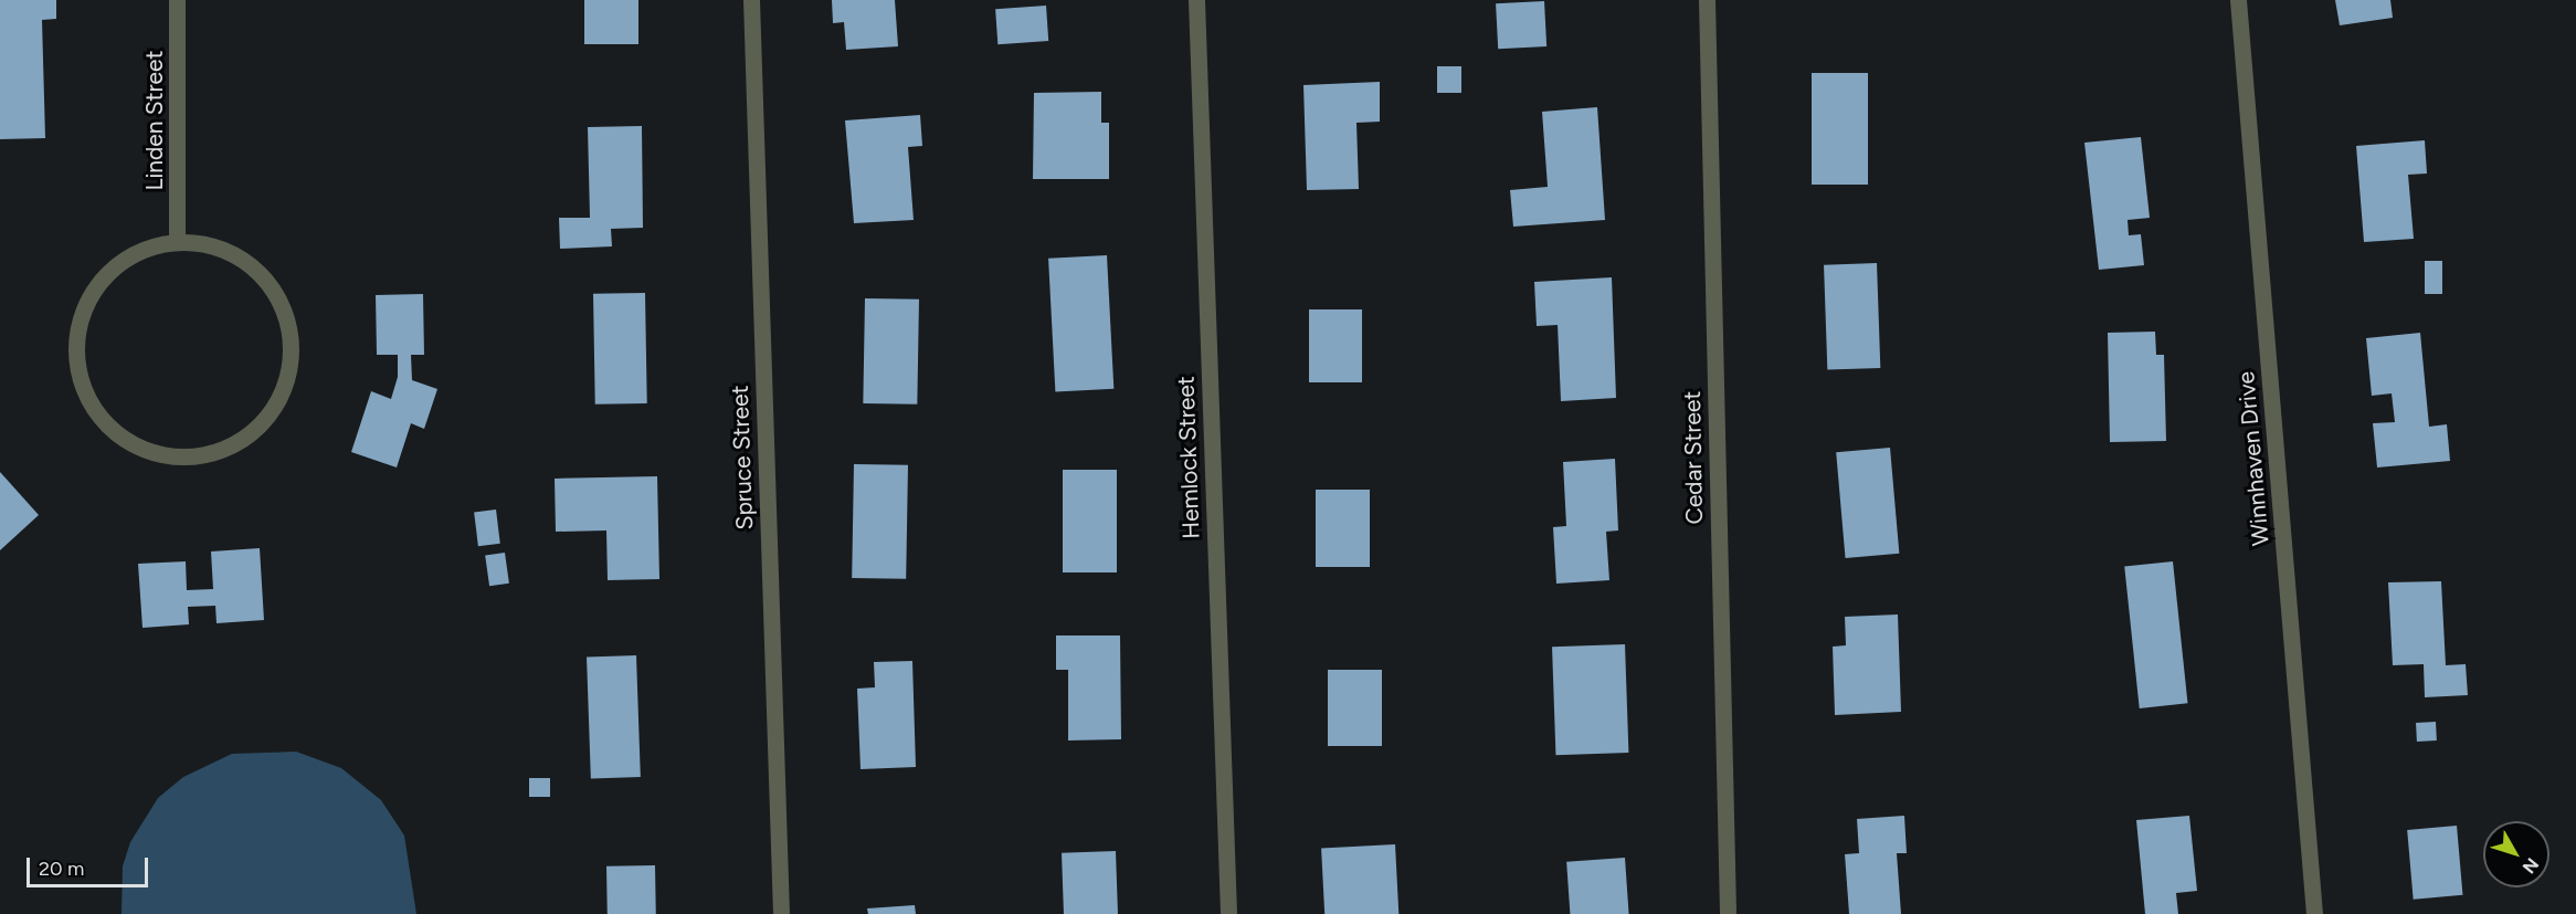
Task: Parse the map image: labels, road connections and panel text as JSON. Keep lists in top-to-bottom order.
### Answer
{
  "streets": {
    "street": [
      "Linden Street",
      "Spruce Street",
      "Hemlock Street",
      "Cedar Street",
      "Winnhaven Drive"
    ]
  },
  "scale_bar": "20 m",
  "north": "bottom right"
}
